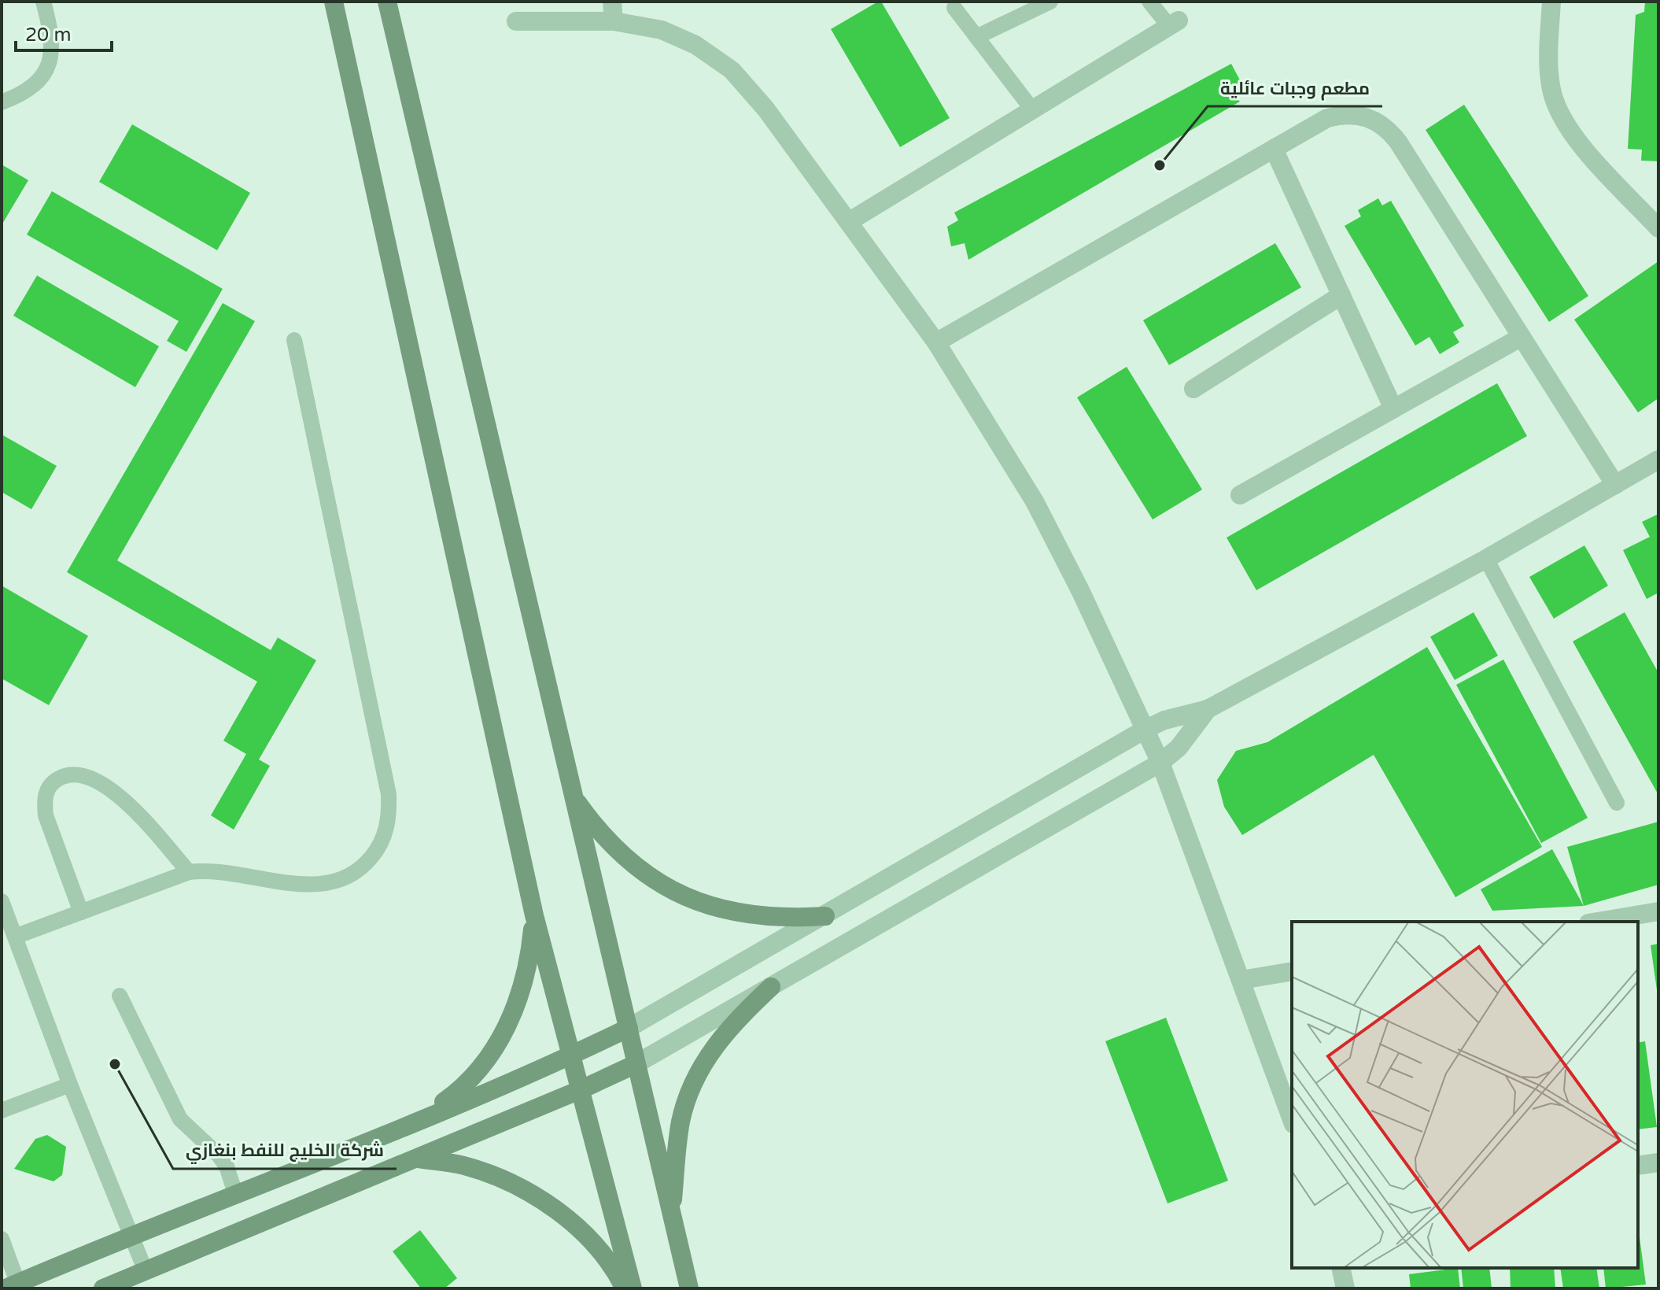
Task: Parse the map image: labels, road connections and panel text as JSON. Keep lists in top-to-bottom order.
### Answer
{
  "places": ["مطعم وجبات عائلية", "شركة الخليج للنفط بنغازي"],
  "scale_bar": "20 m"
}
